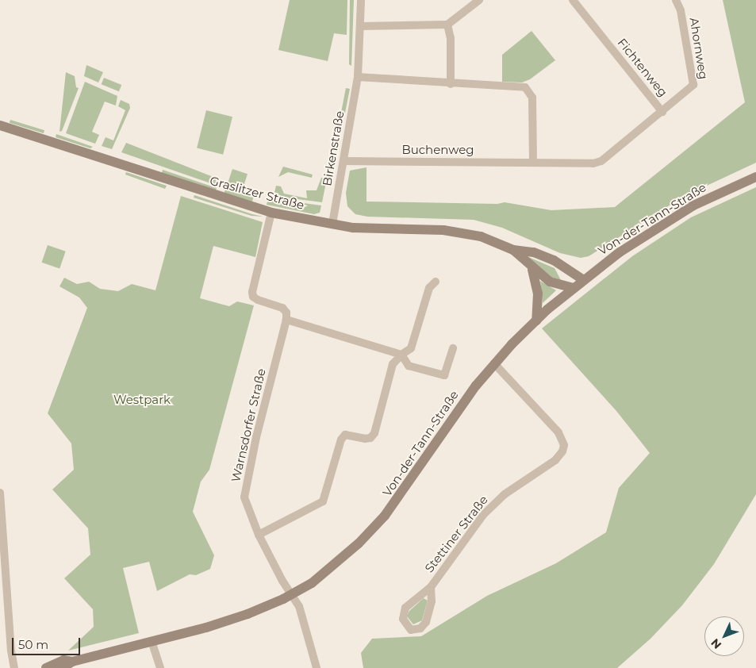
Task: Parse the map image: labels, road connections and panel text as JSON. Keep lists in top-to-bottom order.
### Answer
{
  "streets": {
    "street": [
      "Ahornweg",
      "Fichtenweg",
      "Birkenstraße",
      "Buchenweg",
      "Graslitzer Straße",
      "Von-der-Tann-Straße",
      "Warnsdorfer Straße",
      "Stettiner Straße"
    ]
  },
  "crossings": [
    ["Ahornweg", "Fichtenweg"],
    ["Fichtenweg", "Buchenweg"],
    ["Birkenstraße", "Buchenweg"],
    ["Birkenstraße", "Graslitzer Straße"],
    ["Graslitzer Straße", "Von-der-Tann-Straße"],
    ["Von-der-Tann-Straße", "Warnsdorfer Straße"],
    ["Von-der-Tann-Straße", "Stettiner Straße"]
  ],
  "parks": ["Westpark"],
  "scale_bar": "50 m",
  "north": "bottom left"
}
